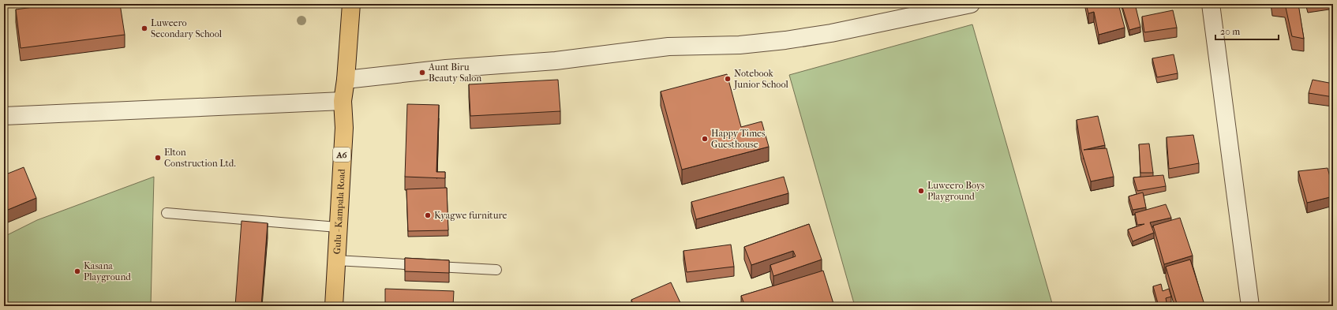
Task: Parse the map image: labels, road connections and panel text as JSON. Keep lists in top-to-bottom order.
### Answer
{
  "streets": {
    "main road": ["A6", "Gulu - Kampala Road"]
  },
  "places": [
    "Luweero Secondary School",
    "Aunt Biru Beauty Salon",
    "Notebook Junior School",
    "Happy Times Guesthouse",
    "Elton Construction Ltd.",
    "Luweero Boys Playground",
    "Kyagwe furniture",
    "Kasana Playground"
  ],
  "scale_bar": "20 m"
}
